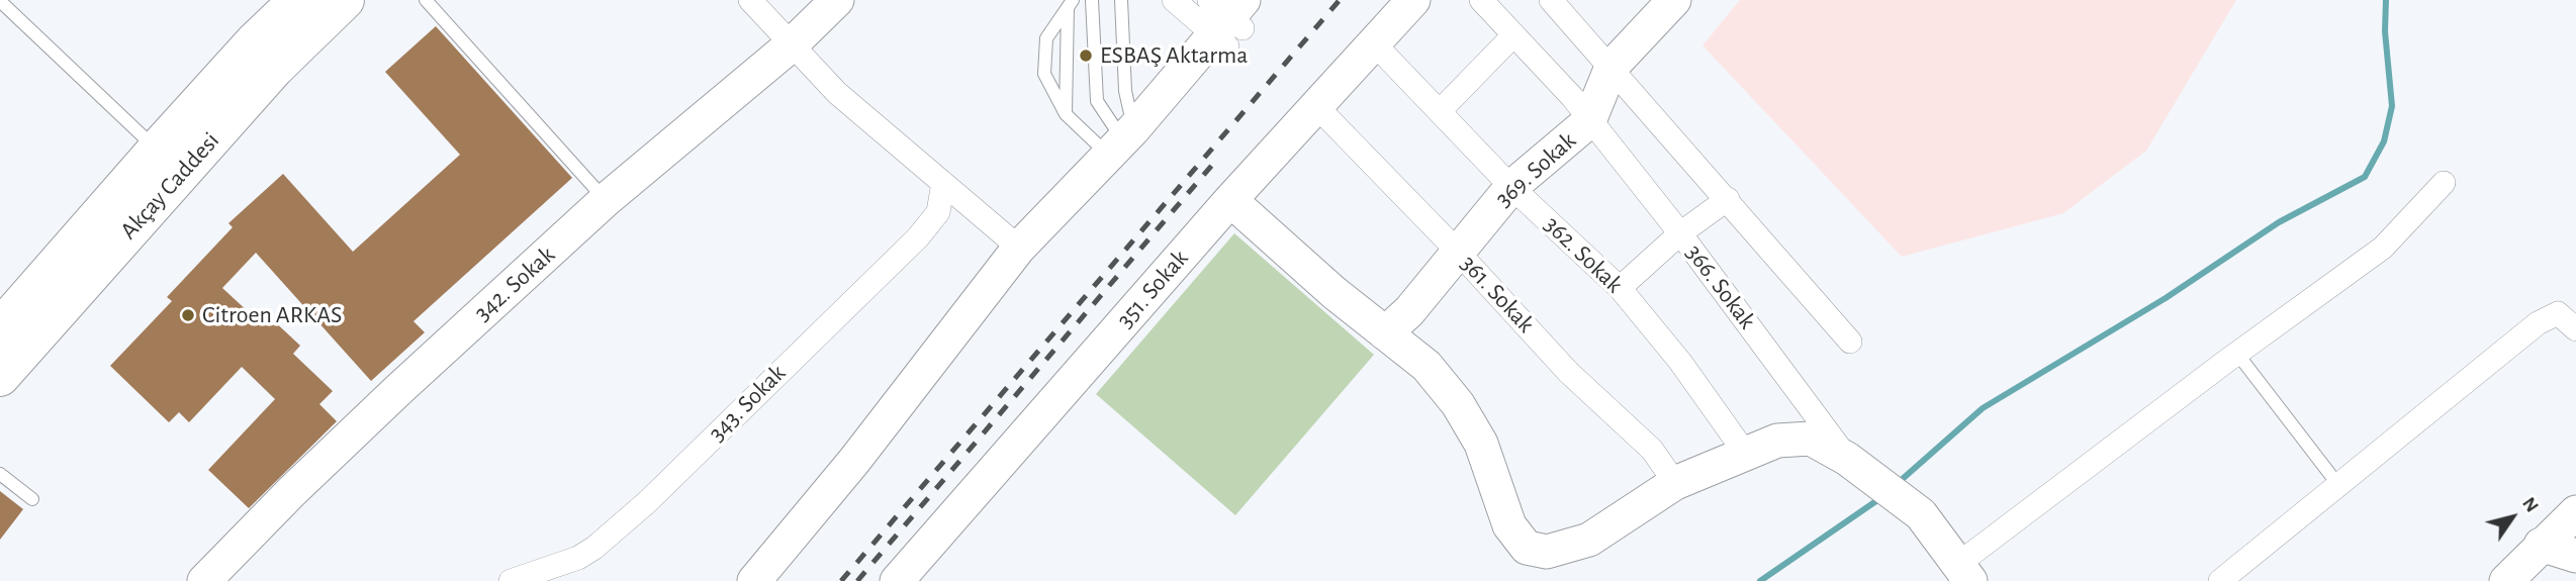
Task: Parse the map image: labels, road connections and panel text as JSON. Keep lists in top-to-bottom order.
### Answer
{
  "streets": {
    "highway": ["Akçay Caddesi"],
    "street": [
      "369. Sokak",
      "362. Sokak",
      "342. Sokak",
      "366. Sokak",
      "351. Sokak",
      "361. Sokak",
      "343. Sokak"
    ]
  },
  "crossings": [
    ["369. Sokak", "362. Sokak"],
    ["369. Sokak", "366. Sokak"],
    ["369. Sokak", "361. Sokak"],
    ["362. Sokak", "351. Sokak"],
    ["351. Sokak", "361. Sokak"]
  ],
  "places": ["ESBAŞ Aktarma", "Citroen ARKAS"],
  "north": "top right"
}
